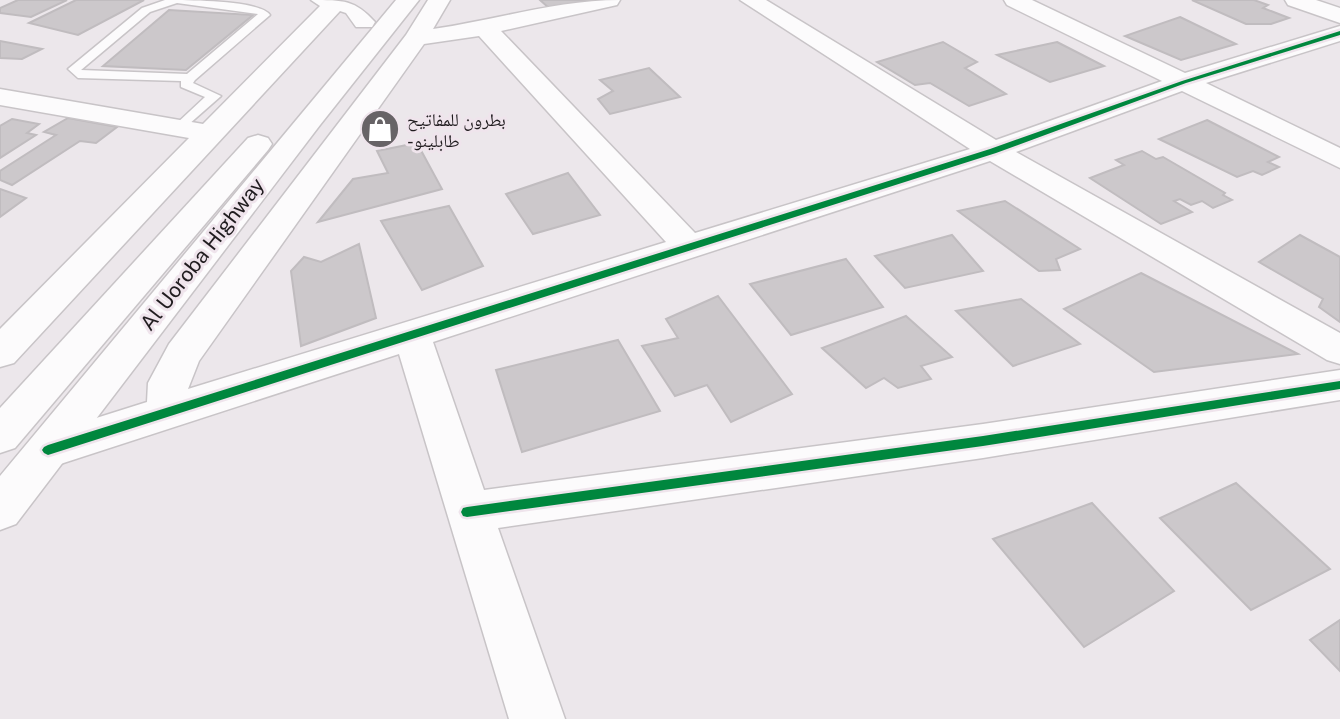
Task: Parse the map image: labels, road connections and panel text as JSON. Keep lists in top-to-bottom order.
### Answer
{
  "streets": {
    "main road": ["Al Uoroba Highway"]
  },
  "places": {
    "shop": ["بطرون للمفاتيح -طابلينو"]
  }
}
